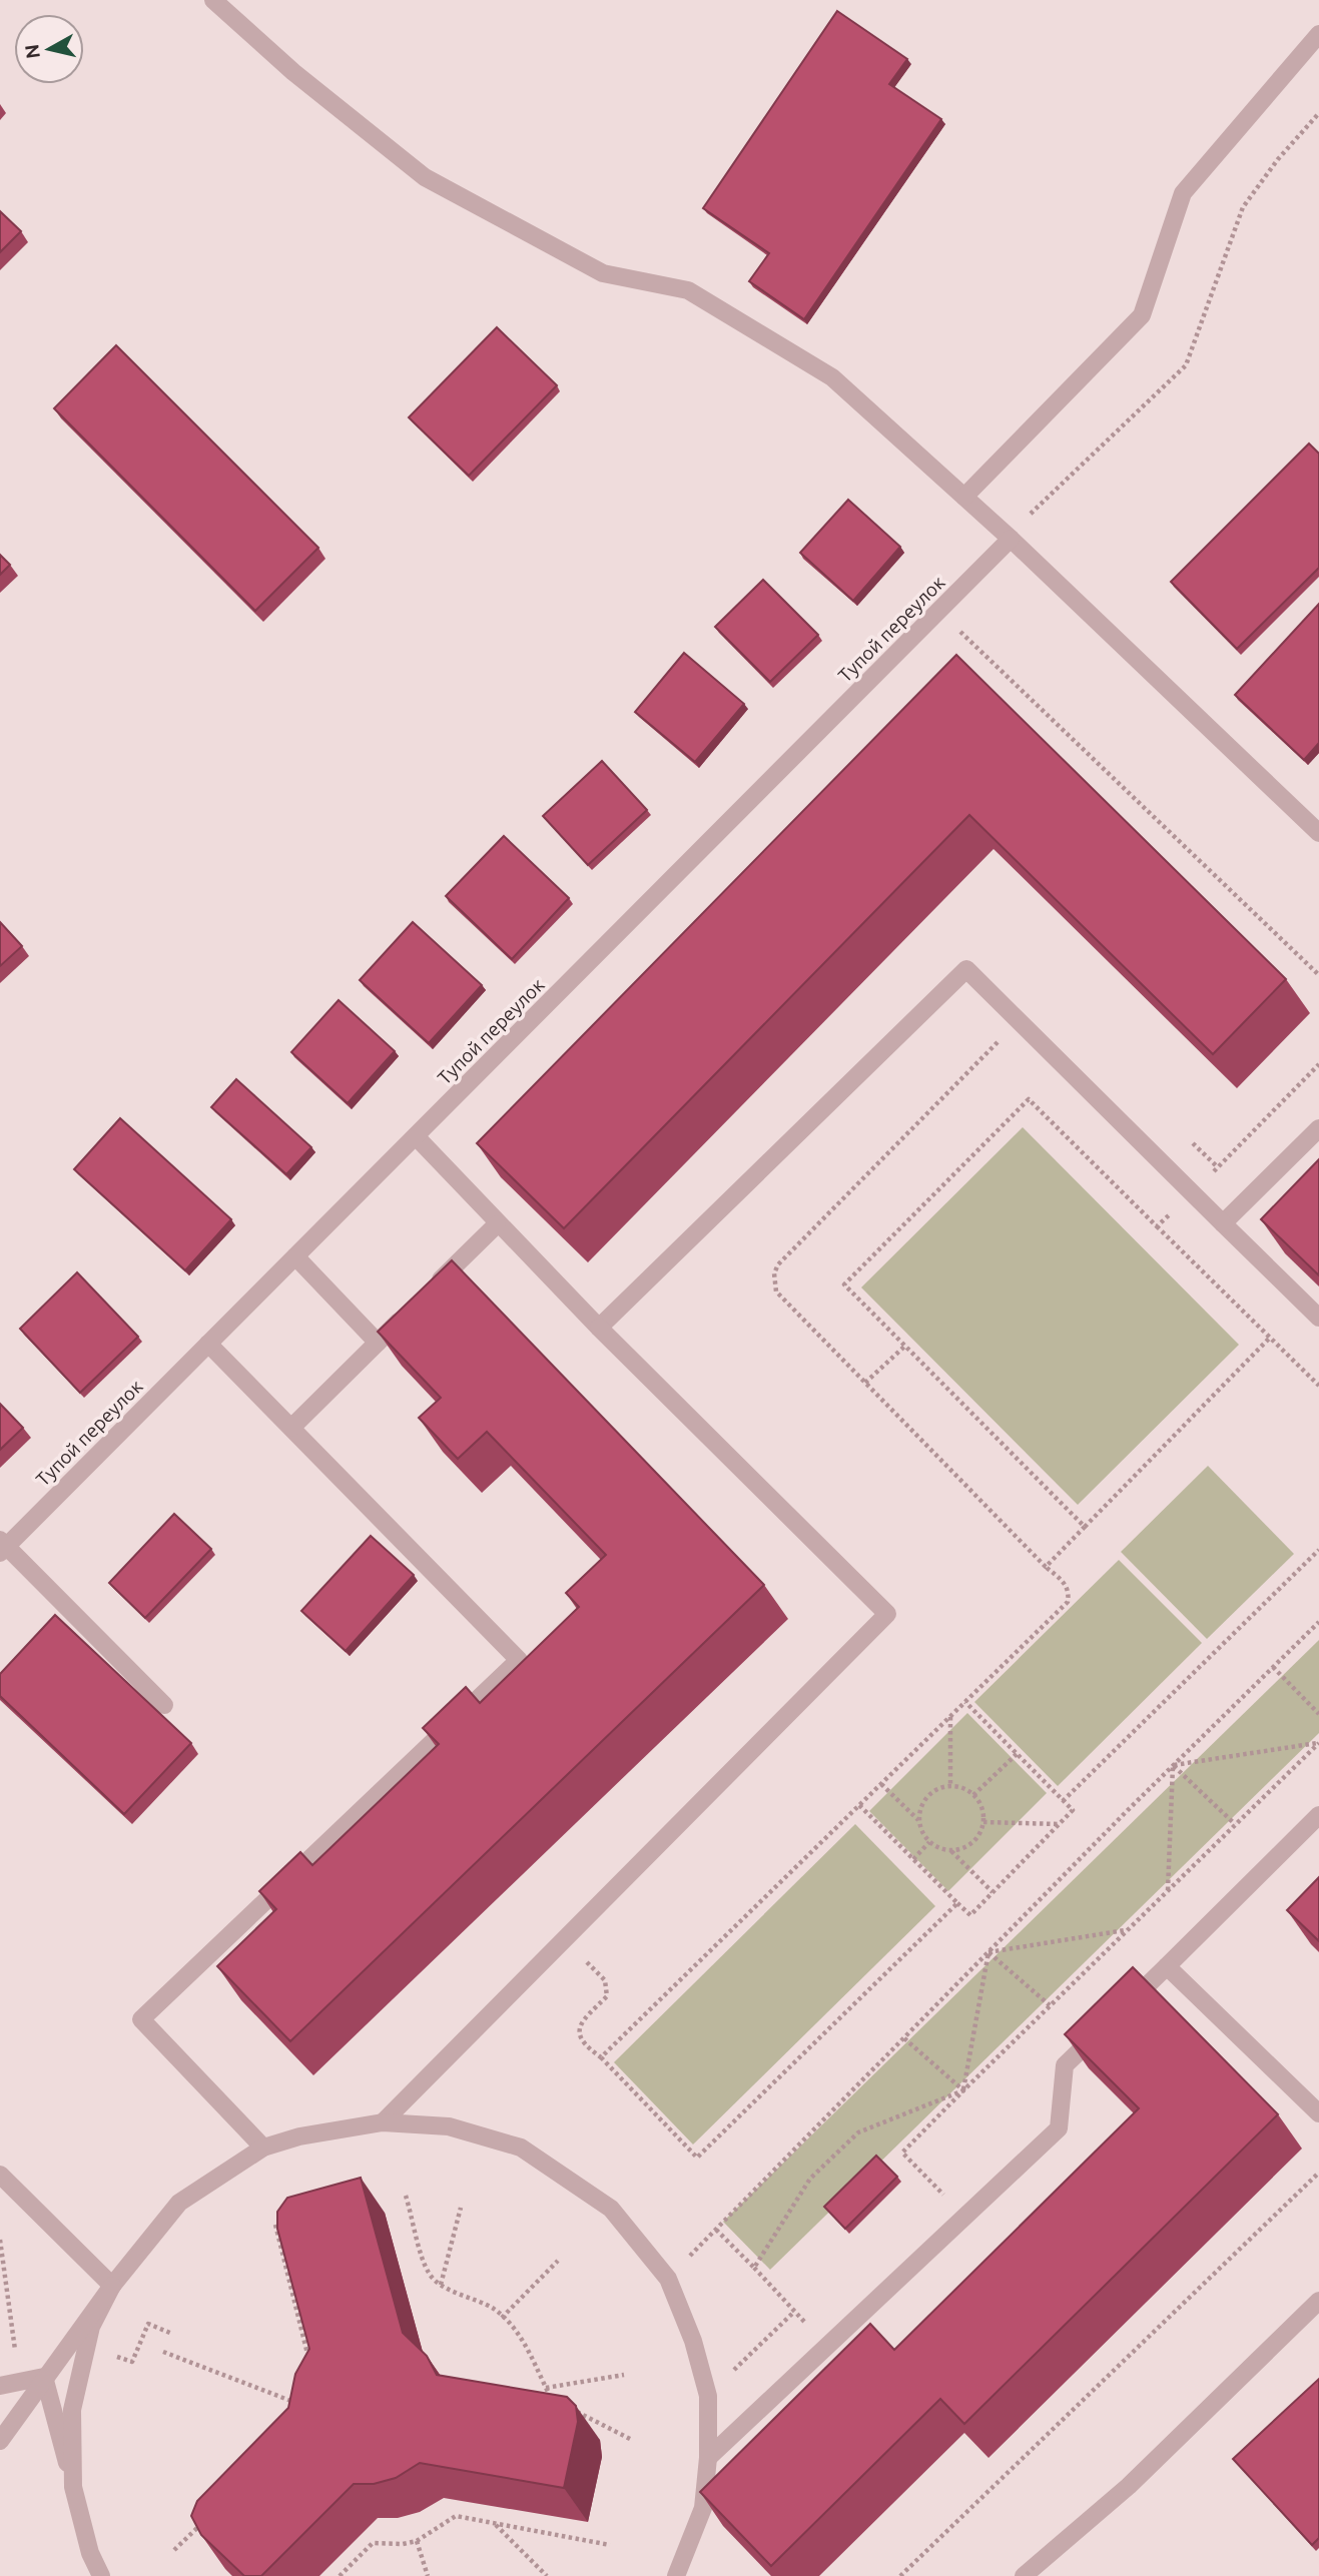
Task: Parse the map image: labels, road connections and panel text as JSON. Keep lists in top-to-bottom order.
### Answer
{
  "streets": {
    "street": ["Тупой переулок"]
  },
  "north": "left"
}
